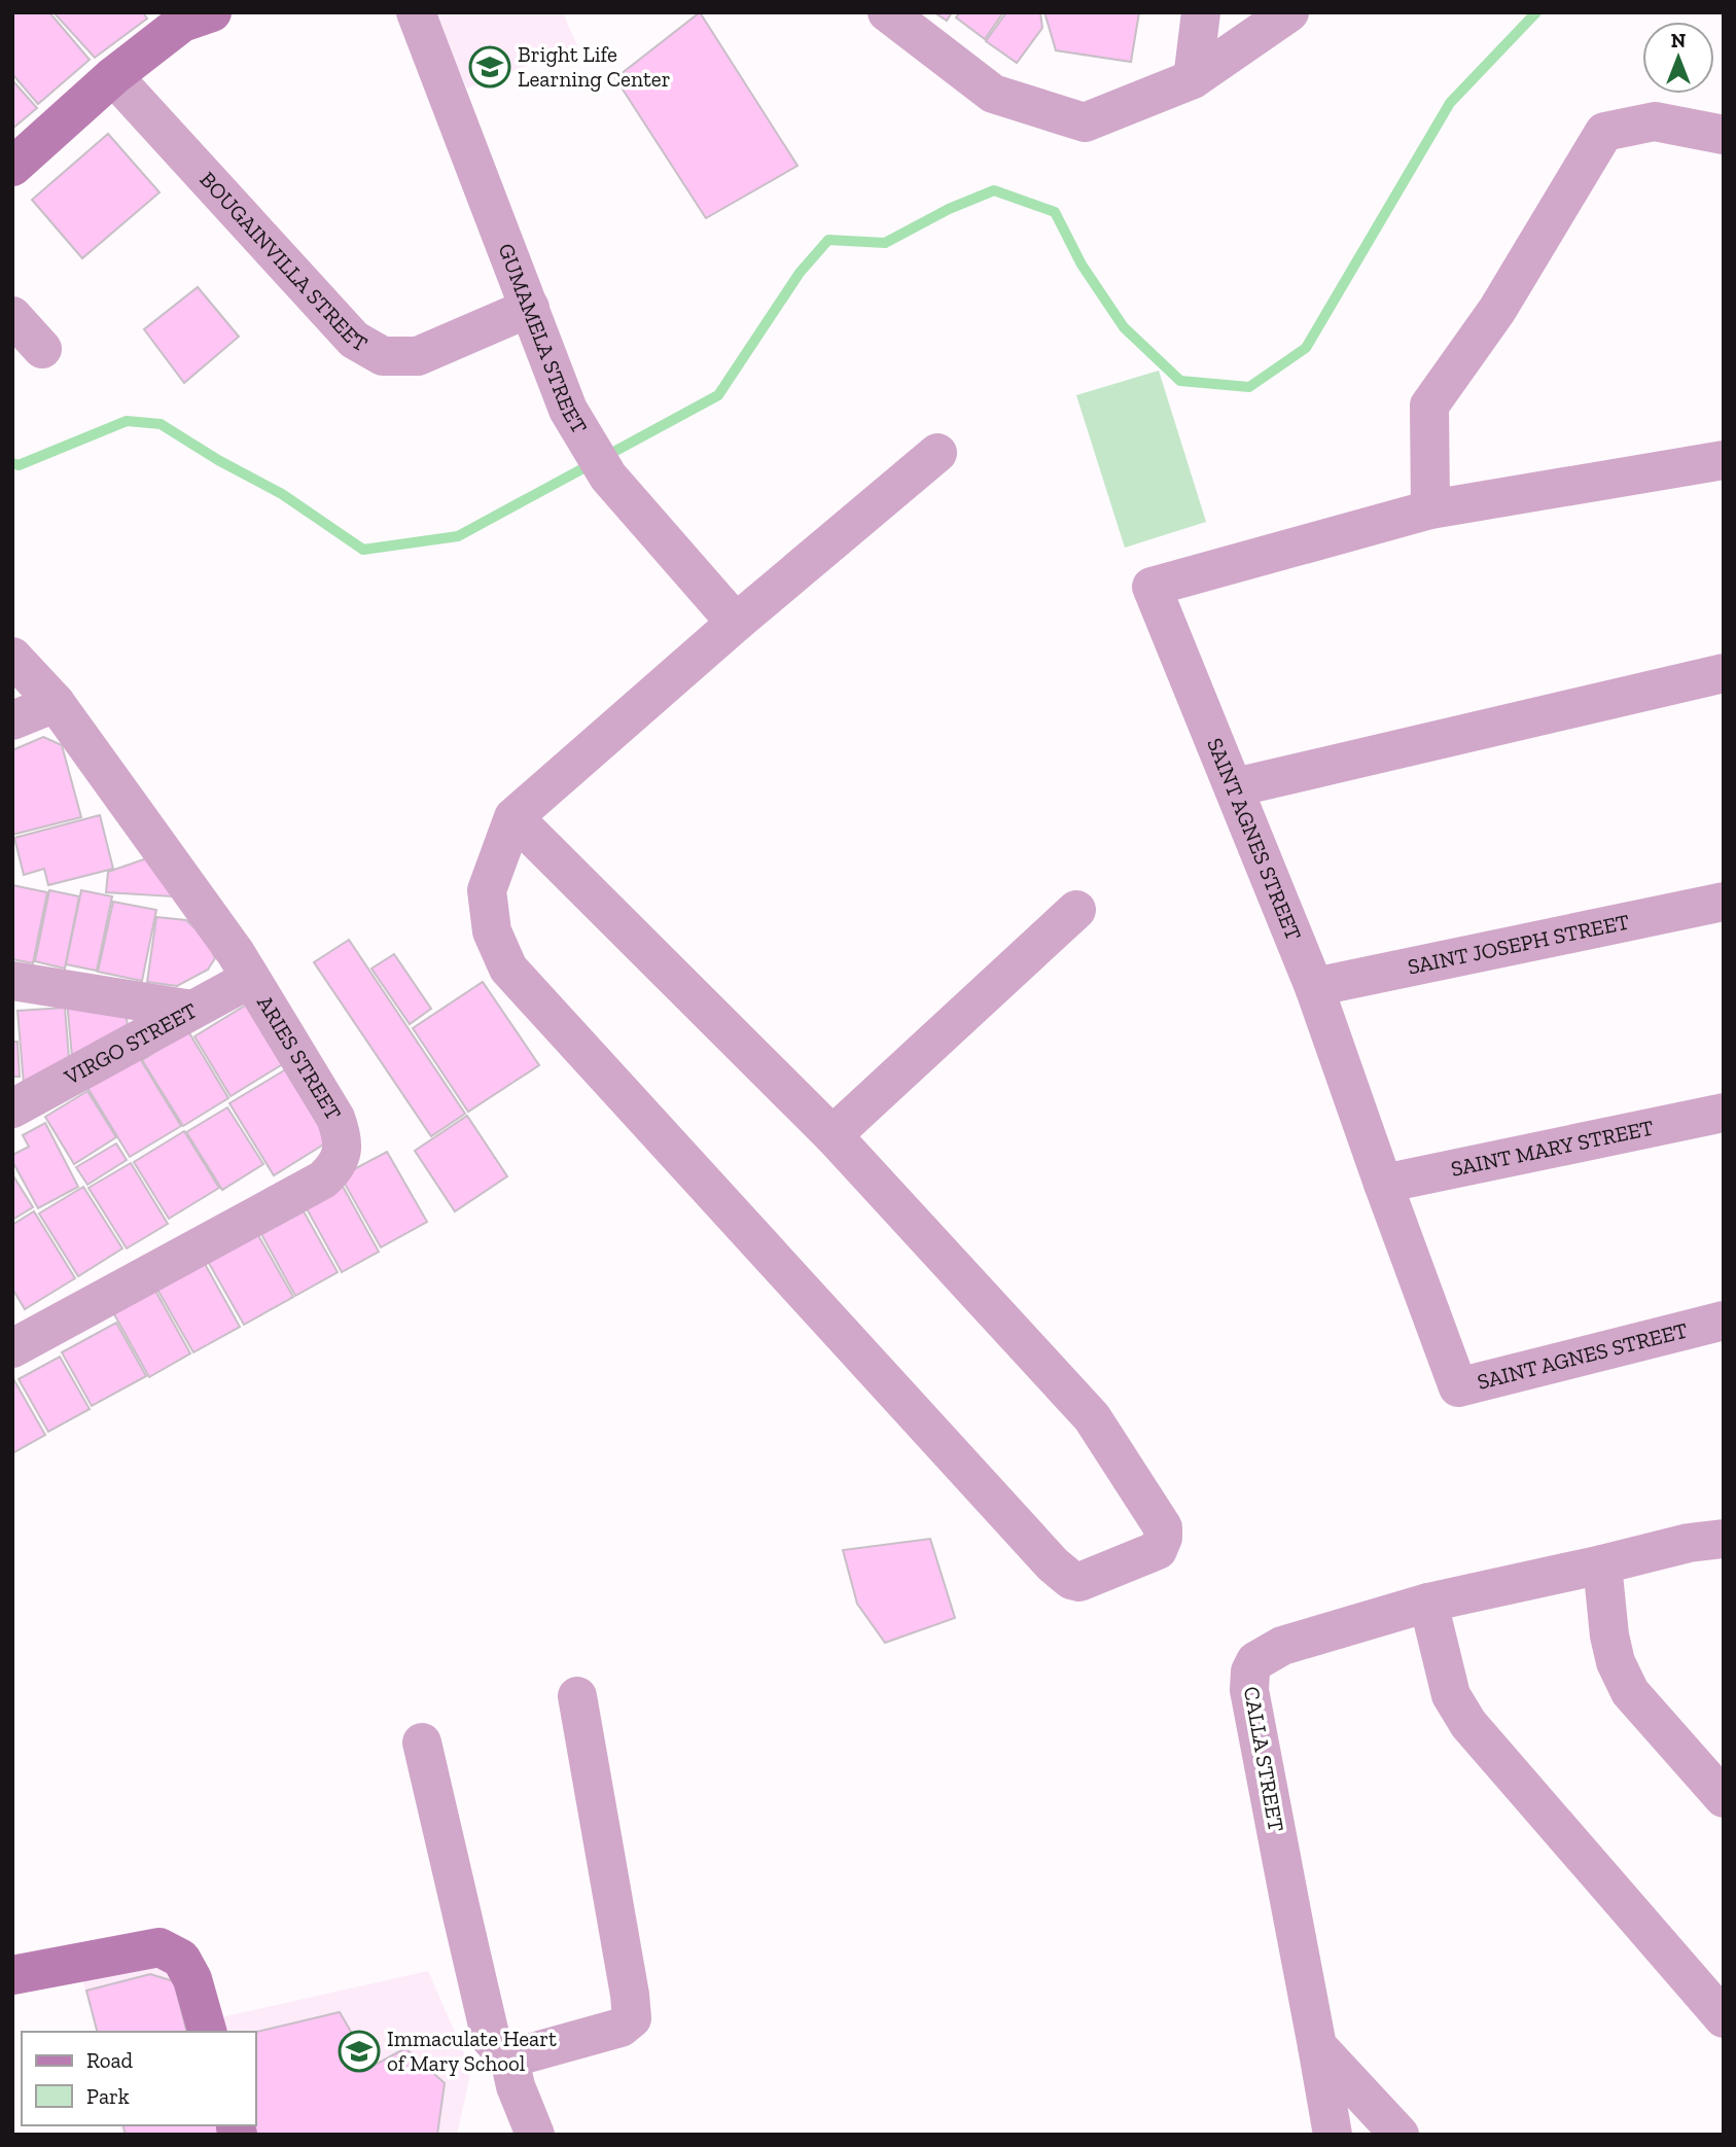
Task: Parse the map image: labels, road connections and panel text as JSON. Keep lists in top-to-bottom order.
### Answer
{
  "streets": {
    "street": [
      "BOUGAINVILLA STREET",
      "GUMAMELA STREET",
      "SAINT AGNES STREET",
      "SAINT JOSEPH STREET",
      "VIRGO STREET",
      "ARIES STREET",
      "SAINT MARY STREET",
      "CALLA STREET"
    ]
  },
  "crossings": [
    ["BOUGAINVILLA STREET", "GUMAMELA STREET"],
    ["SAINT AGNES STREET", "SAINT JOSEPH STREET"],
    ["SAINT AGNES STREET", "SAINT MARY STREET"],
    ["VIRGO STREET", "ARIES STREET"]
  ],
  "places": {
    "school or university": ["Bright Life Learning Center", "Immaculate Heart of Mary School"]
  },
  "legend": ["Road", "Park"],
  "north": "top"
}
